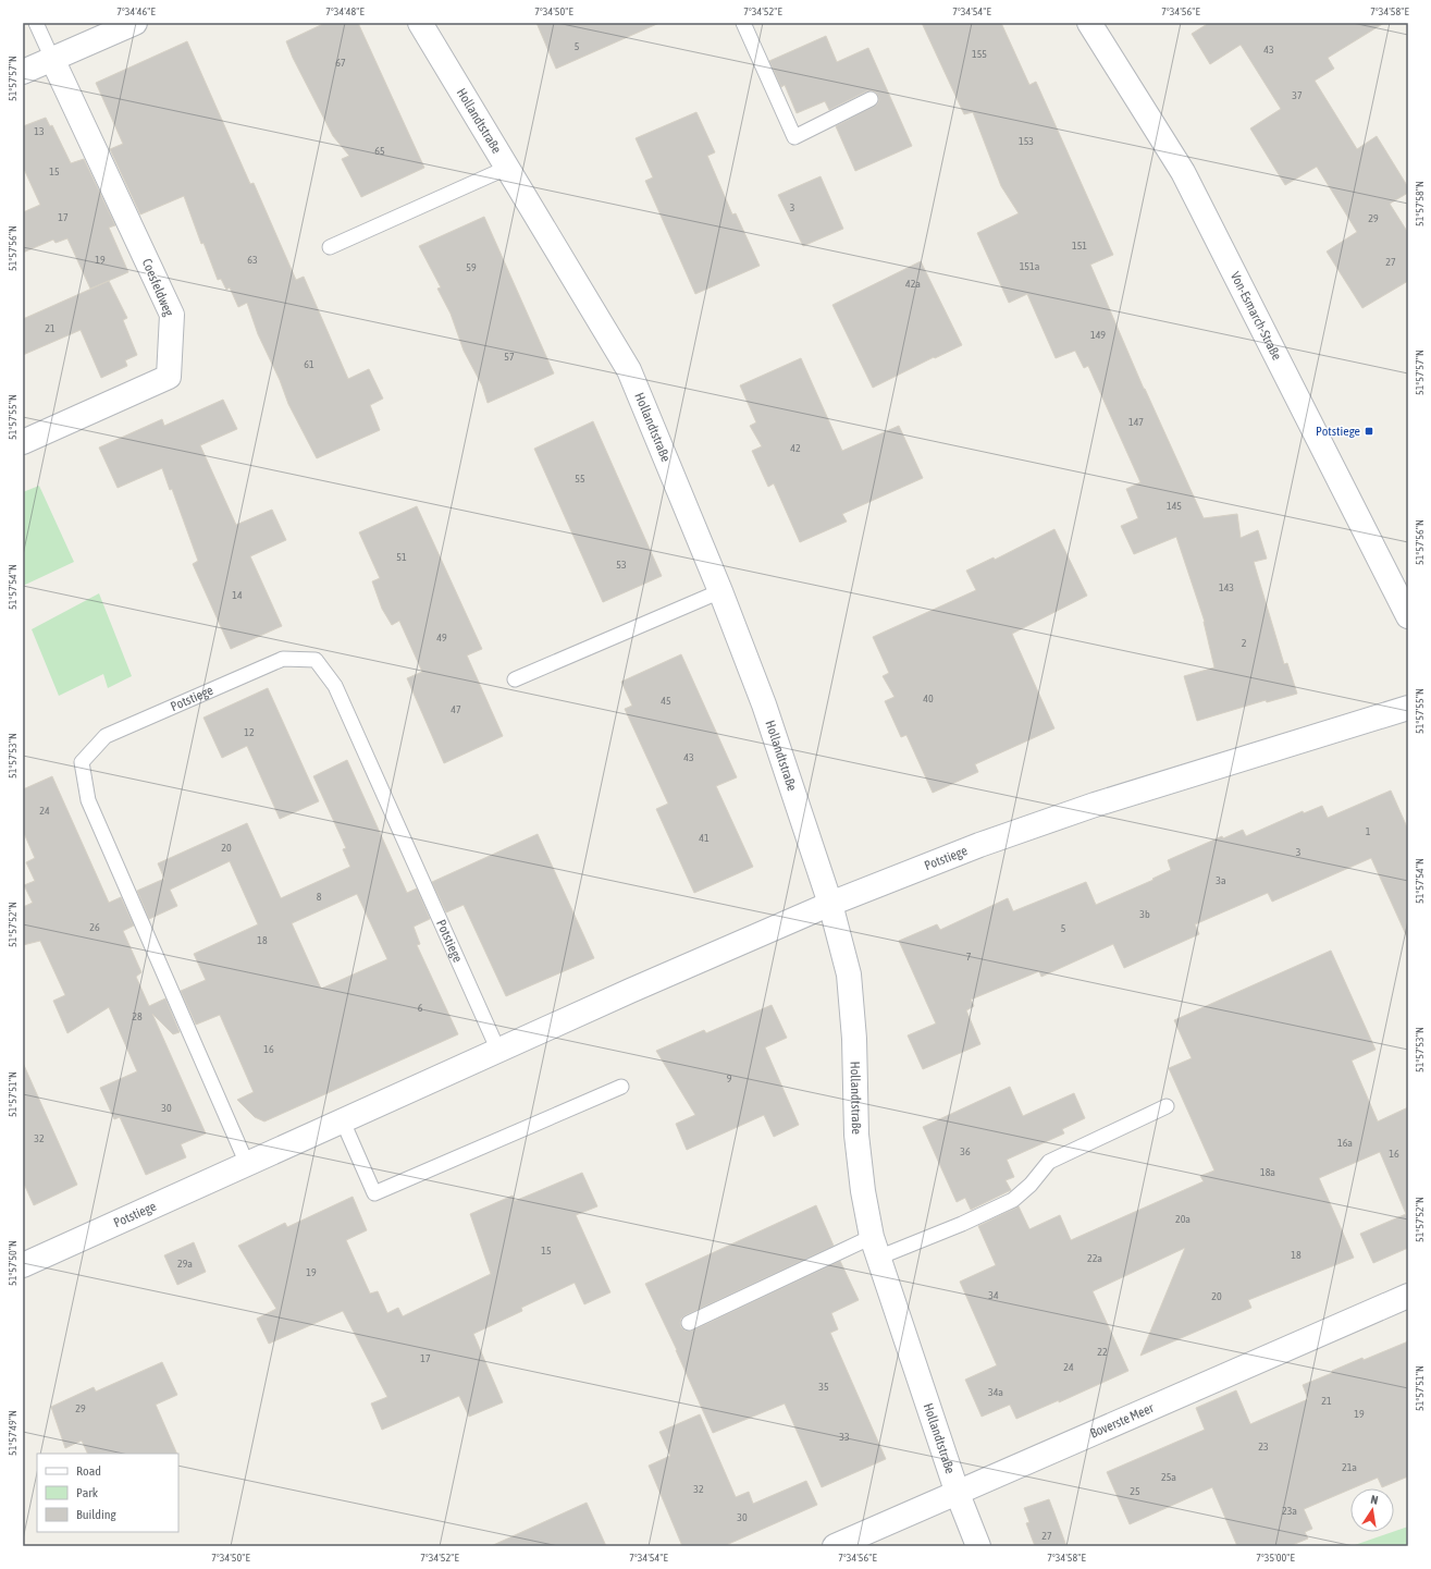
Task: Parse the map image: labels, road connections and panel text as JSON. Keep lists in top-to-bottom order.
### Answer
{
  "streets": {
    "street": [
      "Hollandtstraße",
      "Coesfeldweg",
      "Von-Esmarch-Straße",
      "Potstiege",
      "Boverste Meer"
    ]
  },
  "crossings": [
    ["Hollandtstraße", "Potstiege"],
    ["Hollandtstraße", "Boverste Meer"]
  ],
  "places": {
    "transit": ["Potstiege"]
  },
  "house_numbers": [
    "5",
    "43",
    "155",
    "67",
    "37",
    "13",
    "153",
    "65",
    "15",
    "3",
    "17",
    "29",
    "151",
    "19",
    "63",
    "27",
    "151a",
    "59",
    "42a",
    "21",
    "149",
    "57",
    "61",
    "147",
    "42",
    "55",
    "145",
    "51",
    "53",
    "143",
    "14",
    "49",
    "2",
    "40",
    "45",
    "47",
    "12",
    "43",
    "24",
    "1",
    "41",
    "20",
    "3",
    "3a",
    "8",
    "3b",
    "26",
    "5",
    "18",
    "7",
    "6",
    "28",
    "16",
    "9",
    "30",
    "32",
    "16a",
    "36",
    "16",
    "18a",
    "20a",
    "15",
    "18",
    "22a",
    "29a",
    "19",
    "34",
    "20",
    "22",
    "17",
    "24",
    "35",
    "34a",
    "21",
    "29",
    "19",
    "33",
    "23",
    "21a",
    "25a",
    "32",
    "25",
    "23a",
    "30",
    "27"
  ],
  "legend": ["Road", "Park", "Building"],
  "north": "top",
  "coordinates": [
    "7°34'46\"E",
    "7°34'48\"E",
    "7°34'50\"E",
    "7°34'52\"E",
    "7°34'54\"E",
    "7°34'56\"E",
    "7°34'58\"E",
    "51°57'57\"N",
    "51°57'58\"N",
    "51°57'56\"N",
    "51°57'55\"N",
    "51°57'54\"N",
    "51°57'53\"N",
    "51°57'52\"N",
    "51°57'51\"N",
    "51°57'50\"N",
    "51°57'49\"N",
    "7°35'00\"E"
  ]
}
